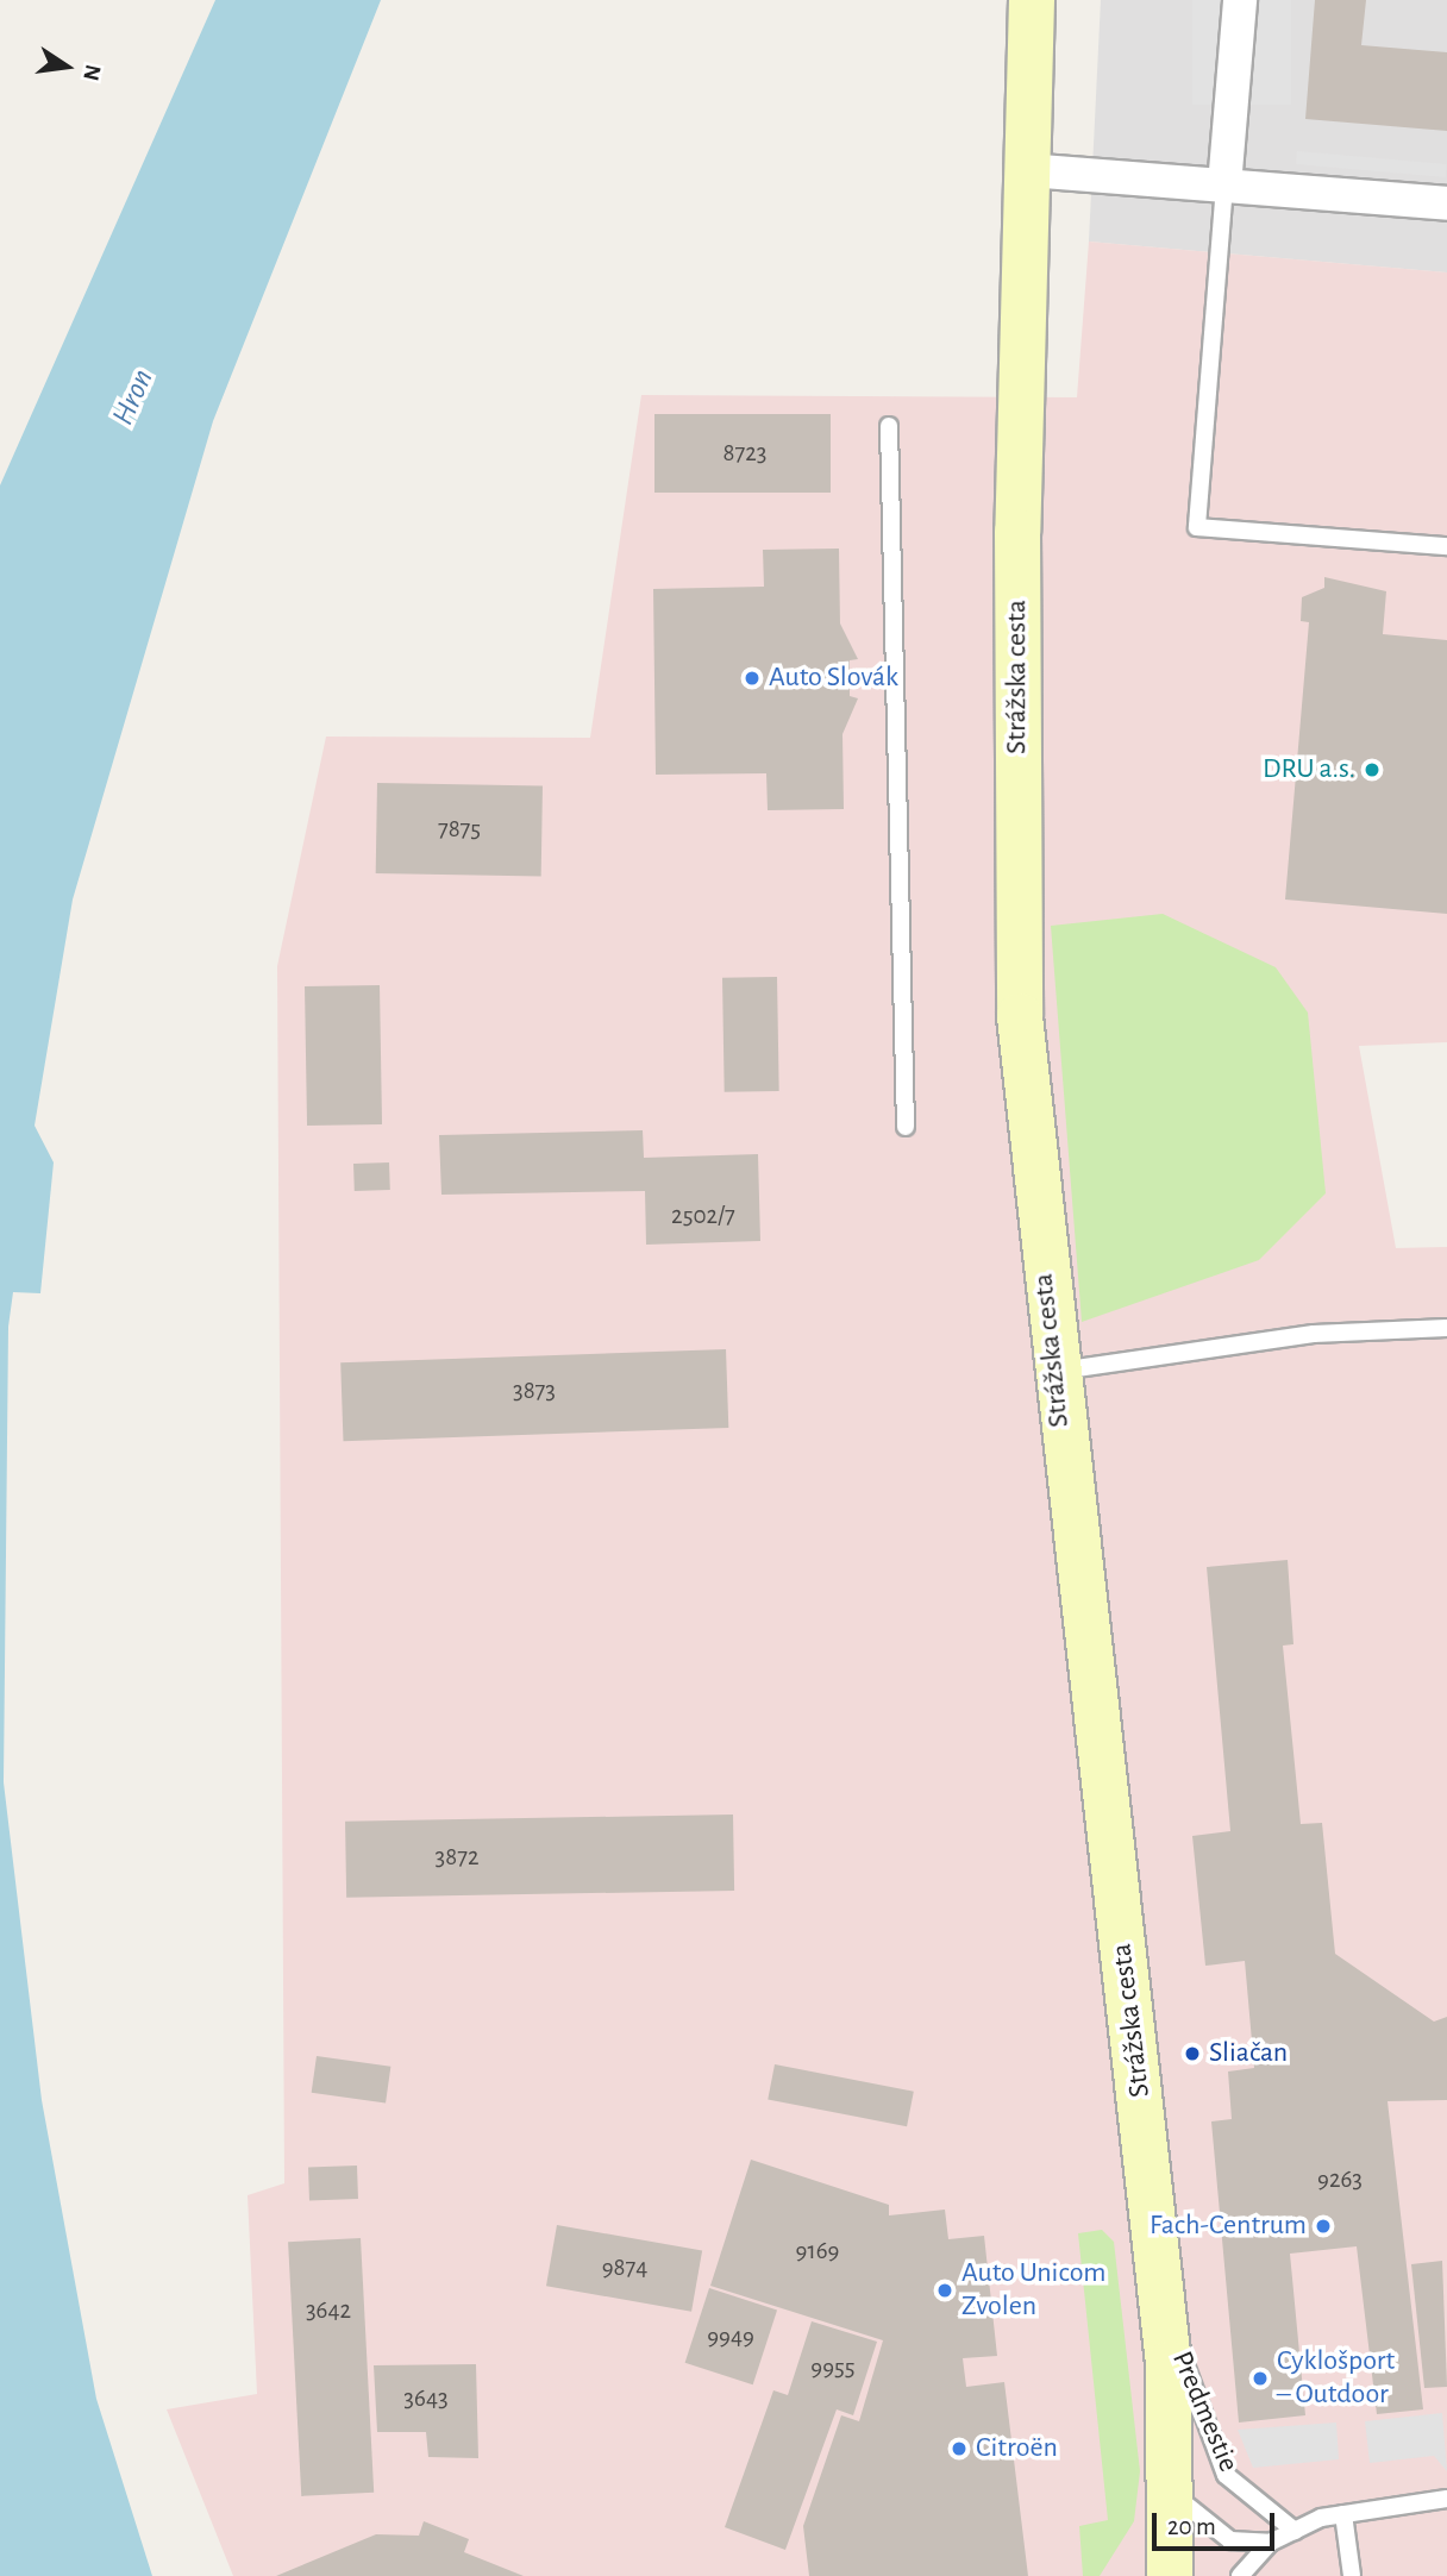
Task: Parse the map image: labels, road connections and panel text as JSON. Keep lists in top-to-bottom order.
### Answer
{
  "streets": {
    "street": ["Strážska cesta"],
    "lane": ["Predmestie"]
  },
  "crossings": [
    ["Strážska cesta", "Predmestie"]
  ],
  "water": ["Hron"],
  "places": [
    "Auto Slovák",
    "DRU a.s.",
    "Sliačan",
    "Fach-Centrum",
    "Auto Unicom Zvolen",
    "Cyklošport – Outdoor",
    "Citroën"
  ],
  "house_numbers": [
    "8723",
    "7875",
    "2502/7",
    "3873",
    "3872",
    "9263",
    "9169",
    "9874",
    "3642",
    "9949",
    "9955",
    "3643"
  ],
  "scale_bar": "20 m",
  "north": "right"
}
